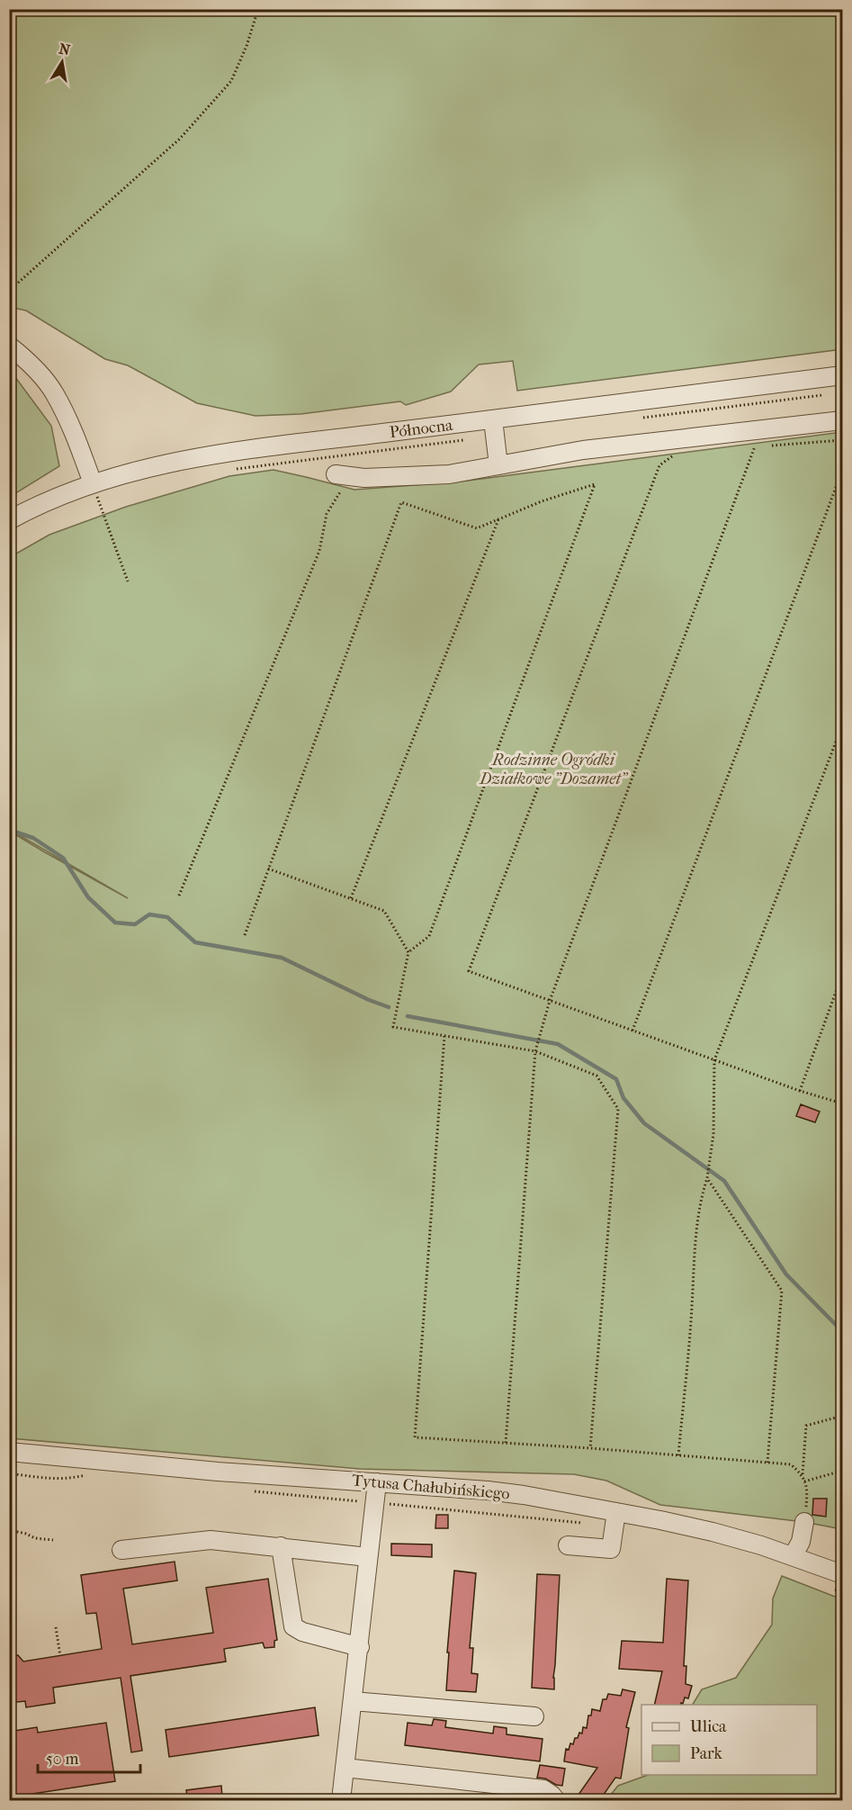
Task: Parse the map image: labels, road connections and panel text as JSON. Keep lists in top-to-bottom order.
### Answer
{
  "streets": {
    "street": ["Północna", "Tytusa Chałubińskiego"]
  },
  "parks": ["Rodzinne Ogródki Działkowe \"Dozamet\""],
  "legend": ["Ulica", "Park"],
  "scale_bar": "50 m",
  "north": "top"
}
